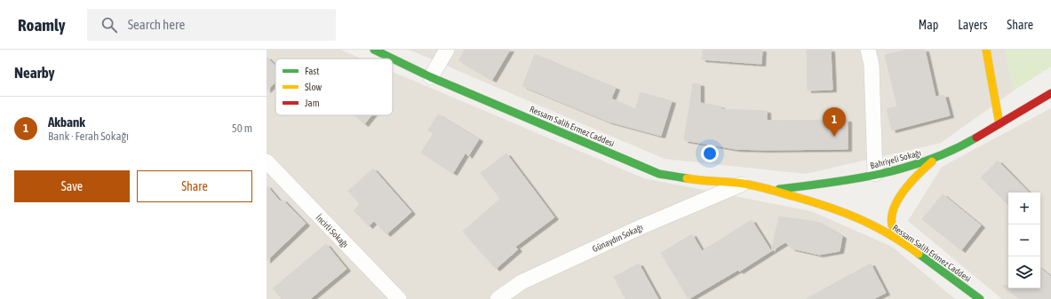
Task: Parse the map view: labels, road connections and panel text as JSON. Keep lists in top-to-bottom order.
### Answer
{
  "streets": {
    "main road": ["Ressam Salih Ermez Caddesi", "Bahriyeli Sokağı", "Ressam Salih Erimez Caddesi"],
    "street": ["İncirli Sokağı", "Günaydın Sokağı"]
  },
  "crossings": [
    ["Ressam Salih Ermez Caddesi", "Bahriyeli Sokağı"],
    ["Ressam Salih Ermez Caddesi", "Günaydın Sokağı"],
    ["Ressam Salih Ermez Caddesi", "Ressam Salih Erimez Caddesi"],
    ["Bahriyeli Sokağı", "Ressam Salih Erimez Caddesi"]
  ],
  "legend": ["Fast", "Slow", "Jam"],
  "page": {
    "header": "Roamly",
    "search": "Search here",
    "nav": ["Map", "Layers", "Share"],
    "heading": "Nearby",
    "list": [
      {
        "mark": "1",
        "name": "Akbank",
        "note": "Bank · Ferah Sokağı",
        "value": "50 m"
      }
    ],
    "pins": "1",
    "buttons": ["Save", "Share"],
    "map_buttons": ["+", "−"]
  }
}
